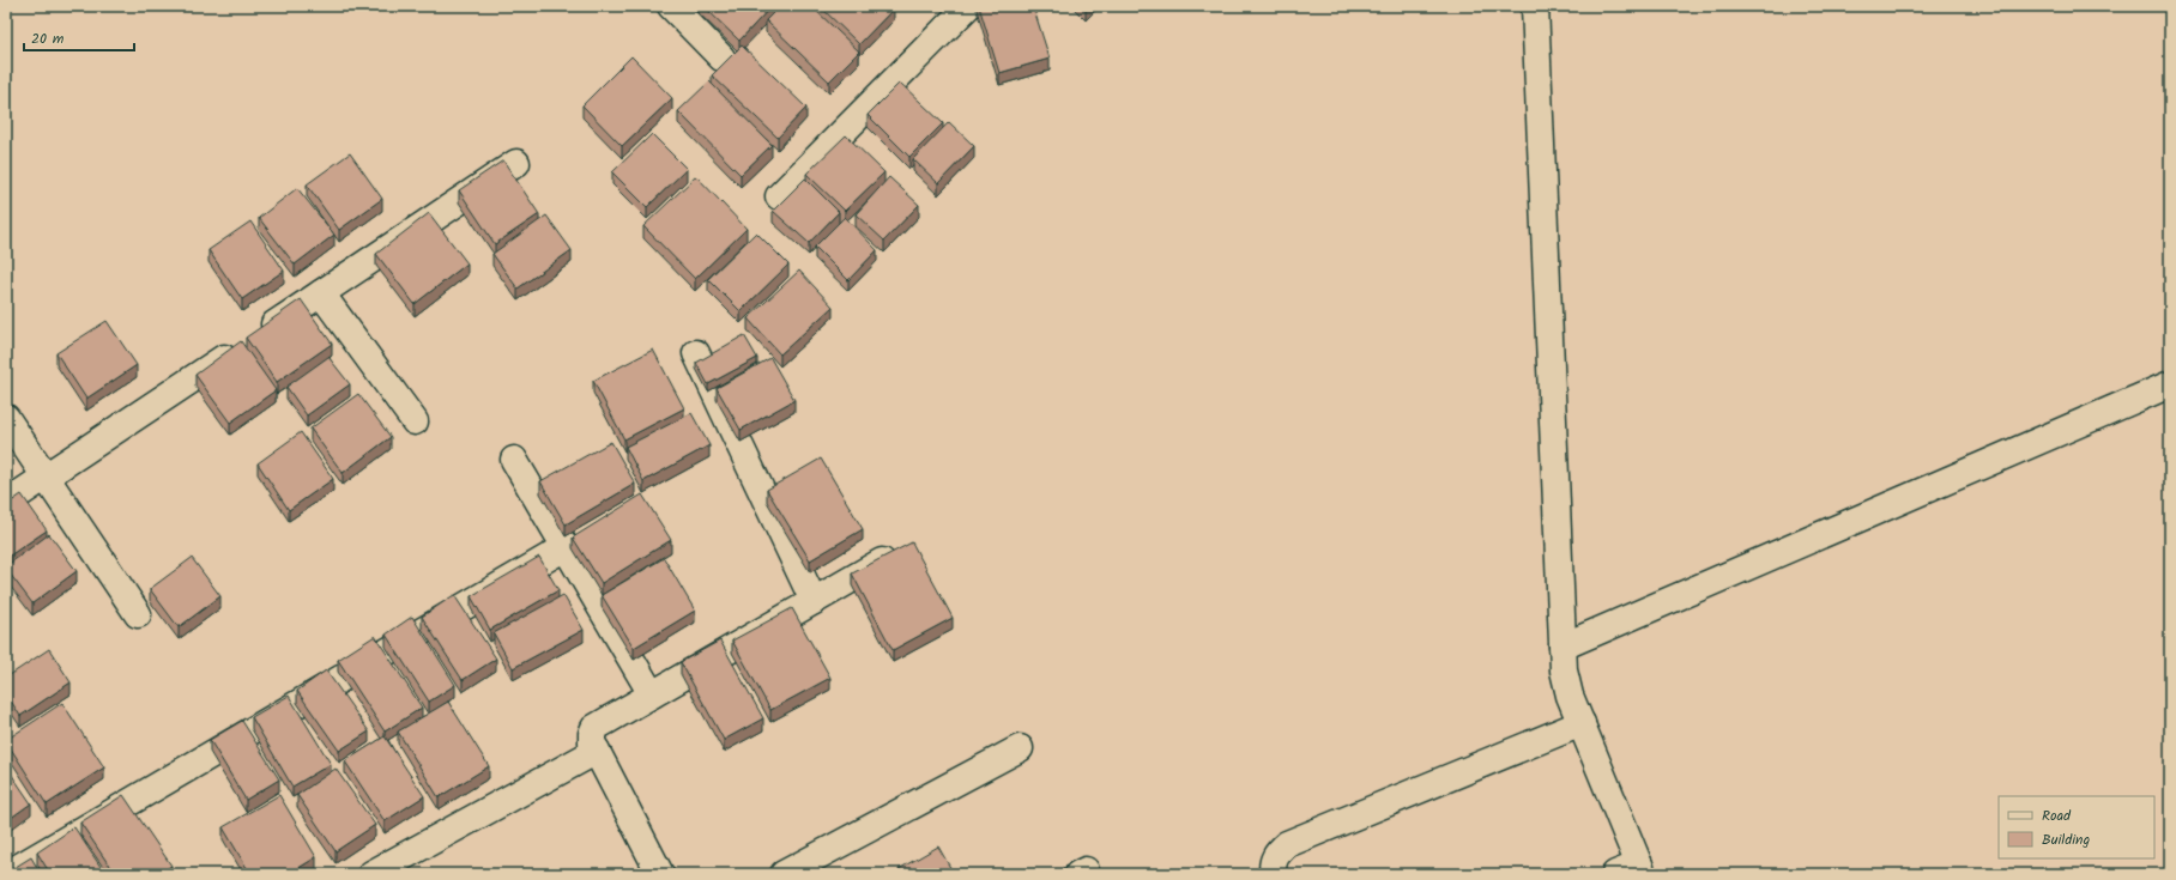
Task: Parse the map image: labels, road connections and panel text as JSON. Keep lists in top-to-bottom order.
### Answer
{
  "legend": ["Road", "Building"],
  "scale_bar": "20 m"
}
